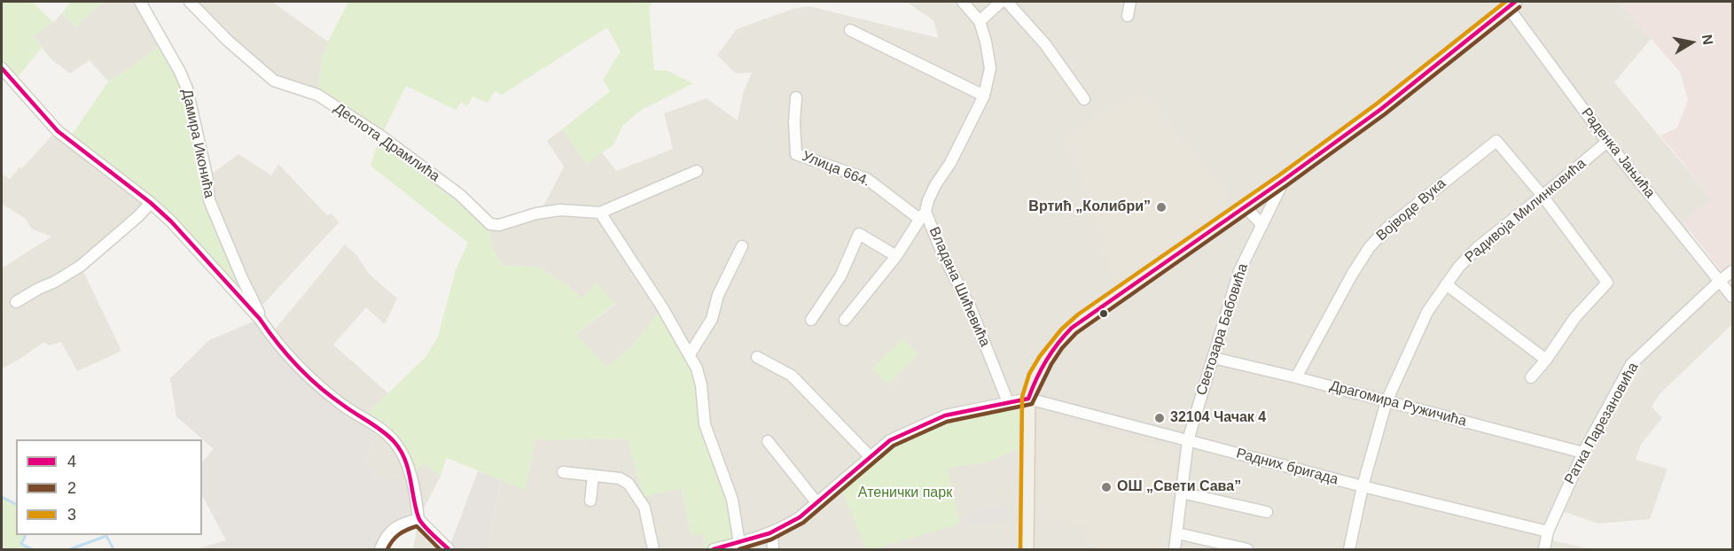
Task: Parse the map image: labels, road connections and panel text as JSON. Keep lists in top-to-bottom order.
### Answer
{
  "streets": {
    "street": [
      "Деспота Драмлића",
      "Дамира Иконића",
      "Раденка Јањића",
      "Улица 664.",
      "Војводе Вука",
      "Радивоја Милинковића",
      "Владана Шићевића",
      "Светозара Бабовића",
      "Драгомира Ружичића",
      "Ратка Парезановића",
      "Радних бригада"
    ]
  },
  "crossings": [
    ["Раденка Јањића", "Радивоја Милинковића"],
    ["Раденка Јањића", "Ратка Парезановића"],
    ["Улица 664.", "Владана Шићевића"],
    ["Војводе Вука", "Радивоја Милинковића"],
    ["Војводе Вука", "Драгомира Ружичића"],
    ["Радивоја Милинковића", "Драгомира Ружичића"],
    ["Радивоја Милинковића", "Радних бригада"],
    ["Светозара Бабовића", "Драгомира Ружичића"],
    ["Светозара Бабовића", "Радних бригада"],
    ["Драгомира Ружичића", "Ратка Парезановића"],
    ["Ратка Парезановића", "Радних бригада"]
  ],
  "parks": ["Атенички парк"],
  "places": ["Вртић „Колибри”", "32104 Чачак 4", "ОШ „Свети Сава”"],
  "lines": ["transit line 4", "transit line 3", "transit line 2"],
  "legend": ["4", "2", "3"],
  "north": "right"
}
